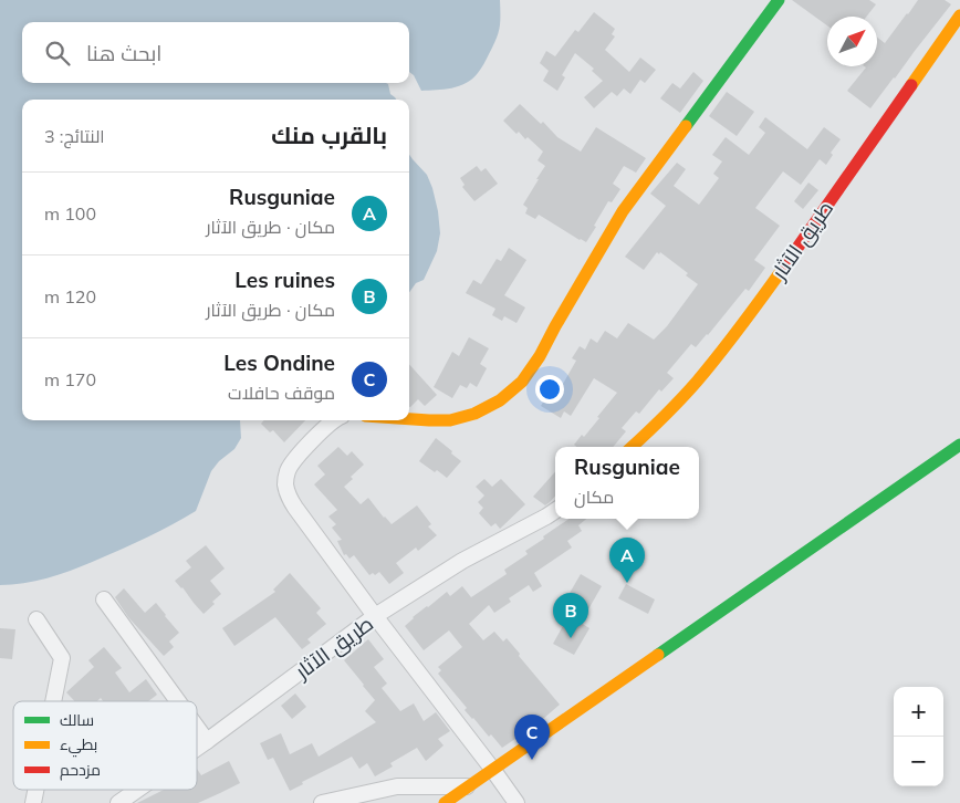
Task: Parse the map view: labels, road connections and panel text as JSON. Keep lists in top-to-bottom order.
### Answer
{
  "streets": {
    "street": ["طريق الآثار"]
  },
  "legend": ["سالك", "بطيء", "مزدحم"],
  "north": "top right",
  "page": {
    "search": "ابحث هنا",
    "heading": ["بالقرب منك", "النتائج: 3"],
    "list": [
      {
        "mark": "A",
        "name": "Rusguniae",
        "note": "مكان · طريق الآثار",
        "value": "100 m"
      },
      {
        "mark": "B",
        "name": "Les ruines",
        "note": "مكان · طريق الآثار",
        "value": "120 m"
      },
      {
        "mark": "C",
        "name": "Les Ondine",
        "note": "موقف حافلات",
        "value": "170 m"
      }
    ],
    "popup": ["Rusguniae", "مكان"],
    "pins": ["A", "B", "C"],
    "map_buttons": ["+", "−"]
  }
}
